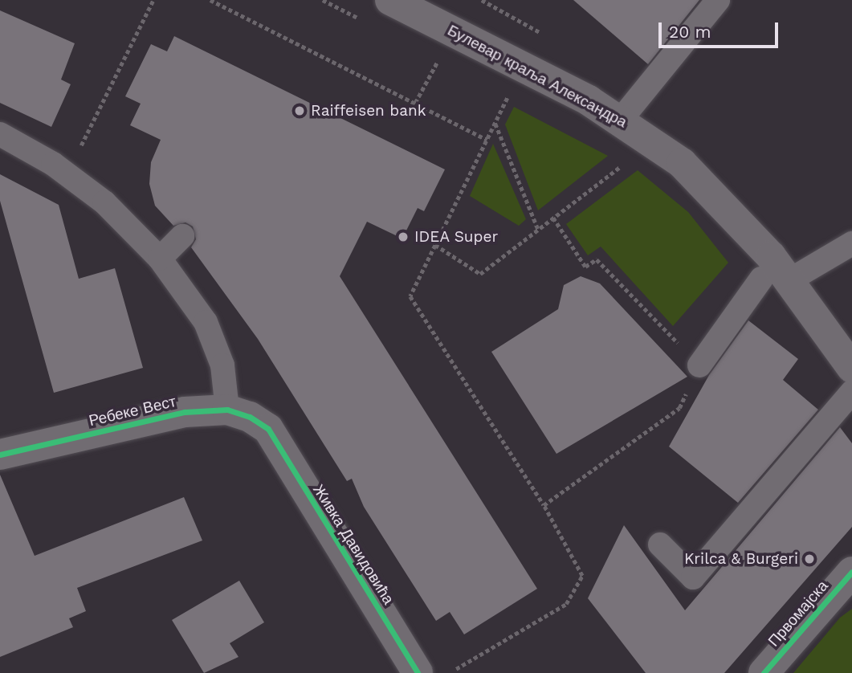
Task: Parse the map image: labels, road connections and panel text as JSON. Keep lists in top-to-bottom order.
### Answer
{
  "streets": {
    "street": [
      "Булевар краља Александра",
      "Ребеке Вест",
      "Живка Давидовића",
      "Првомајска"
    ]
  },
  "crossings": [
    ["Ребеке Вест", "Живка Давидовића"]
  ],
  "places": ["Raiffeisen bank", "IDEA Super", "Krilca & Burgeri"],
  "scale_bar": "20 m"
}
